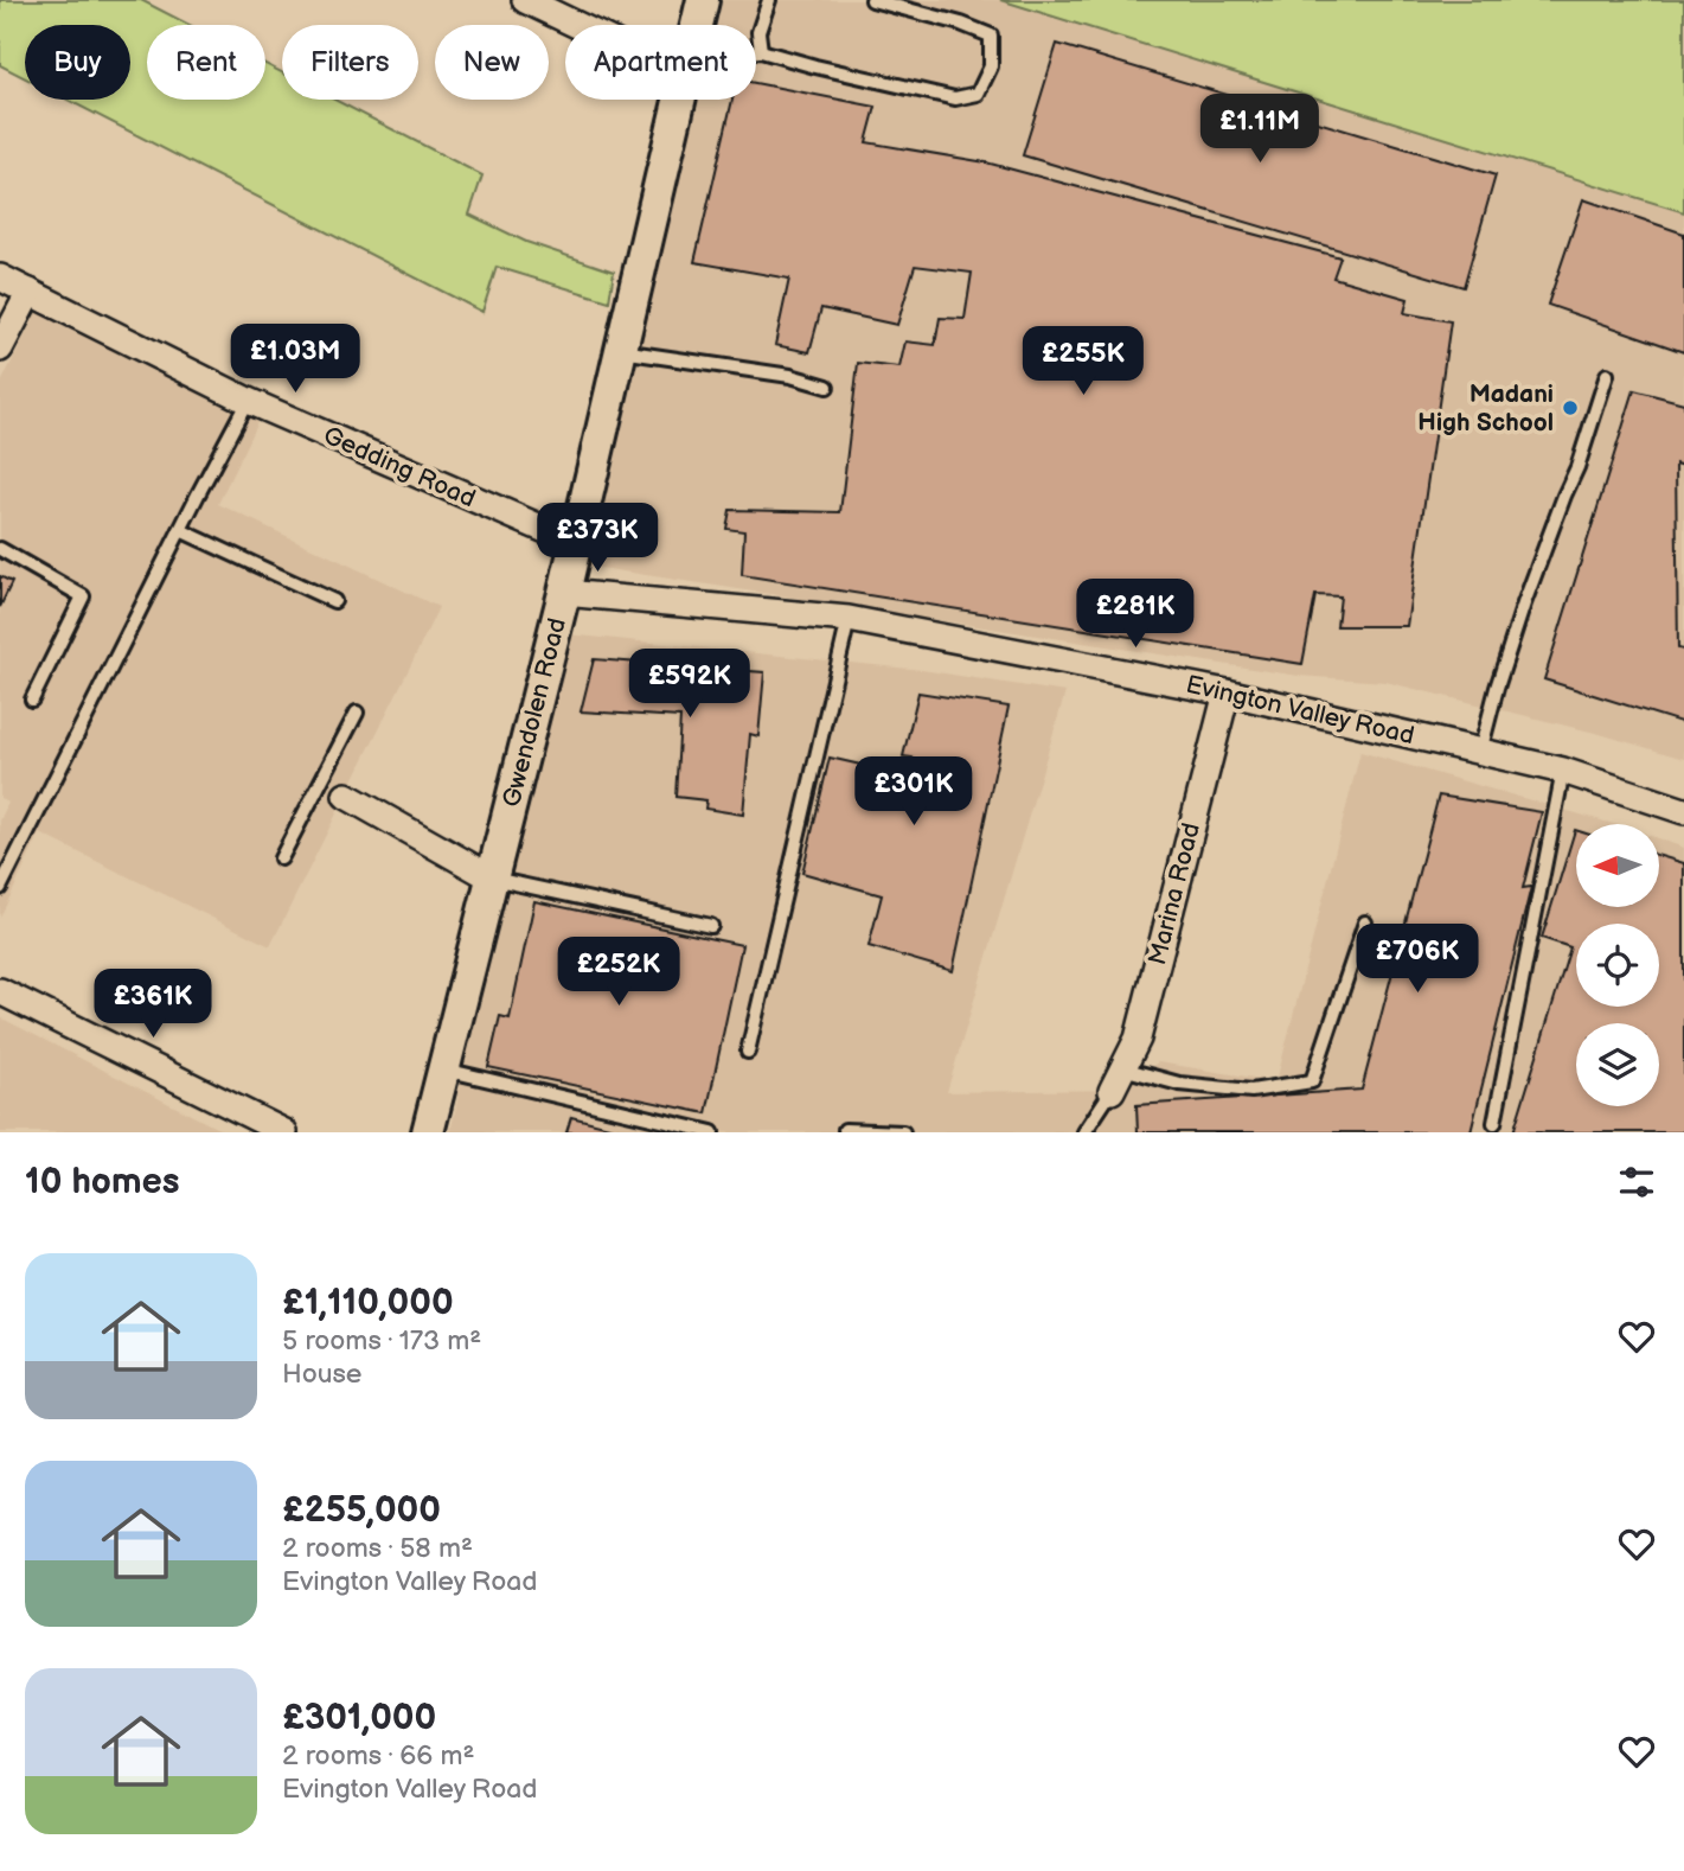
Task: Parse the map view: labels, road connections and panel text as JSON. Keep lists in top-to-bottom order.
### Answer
{
  "streets": {
    "street": [
      "Gedding Road",
      "Evington Valley Road",
      "Gwendolen Road",
      "Marina Road"
    ]
  },
  "crossings": [
    ["Gedding Road", "Gwendolen Road"],
    ["Evington Valley Road", "Gwendolen Road"],
    ["Evington Valley Road", "Marina Road"]
  ],
  "places": ["Madani High School"],
  "north": "left",
  "page": {
    "chip": [
      "Buy",
      "Rent",
      "Filters",
      "New",
      "Apartment"
    ],
    "price": [
      "£1.11M",
      "£1.03M",
      "£255K",
      "£373K",
      "£281K",
      "£592K",
      "£301K",
      "£706K",
      "£252K",
      "£361K"
    ],
    "heading": "10 homes",
    "list": [
      {
        "name": "£1,110,000",
        "note": "5 rooms · 173 m² · House"
      },
      {
        "name": "£255,000",
        "note": "2 rooms · 58 m² · Evington Valley Road"
      },
      {
        "name": "£301,000",
        "note": "2 rooms · 66 m² · Evington Valley Road"
      }
    ]
  }
}
